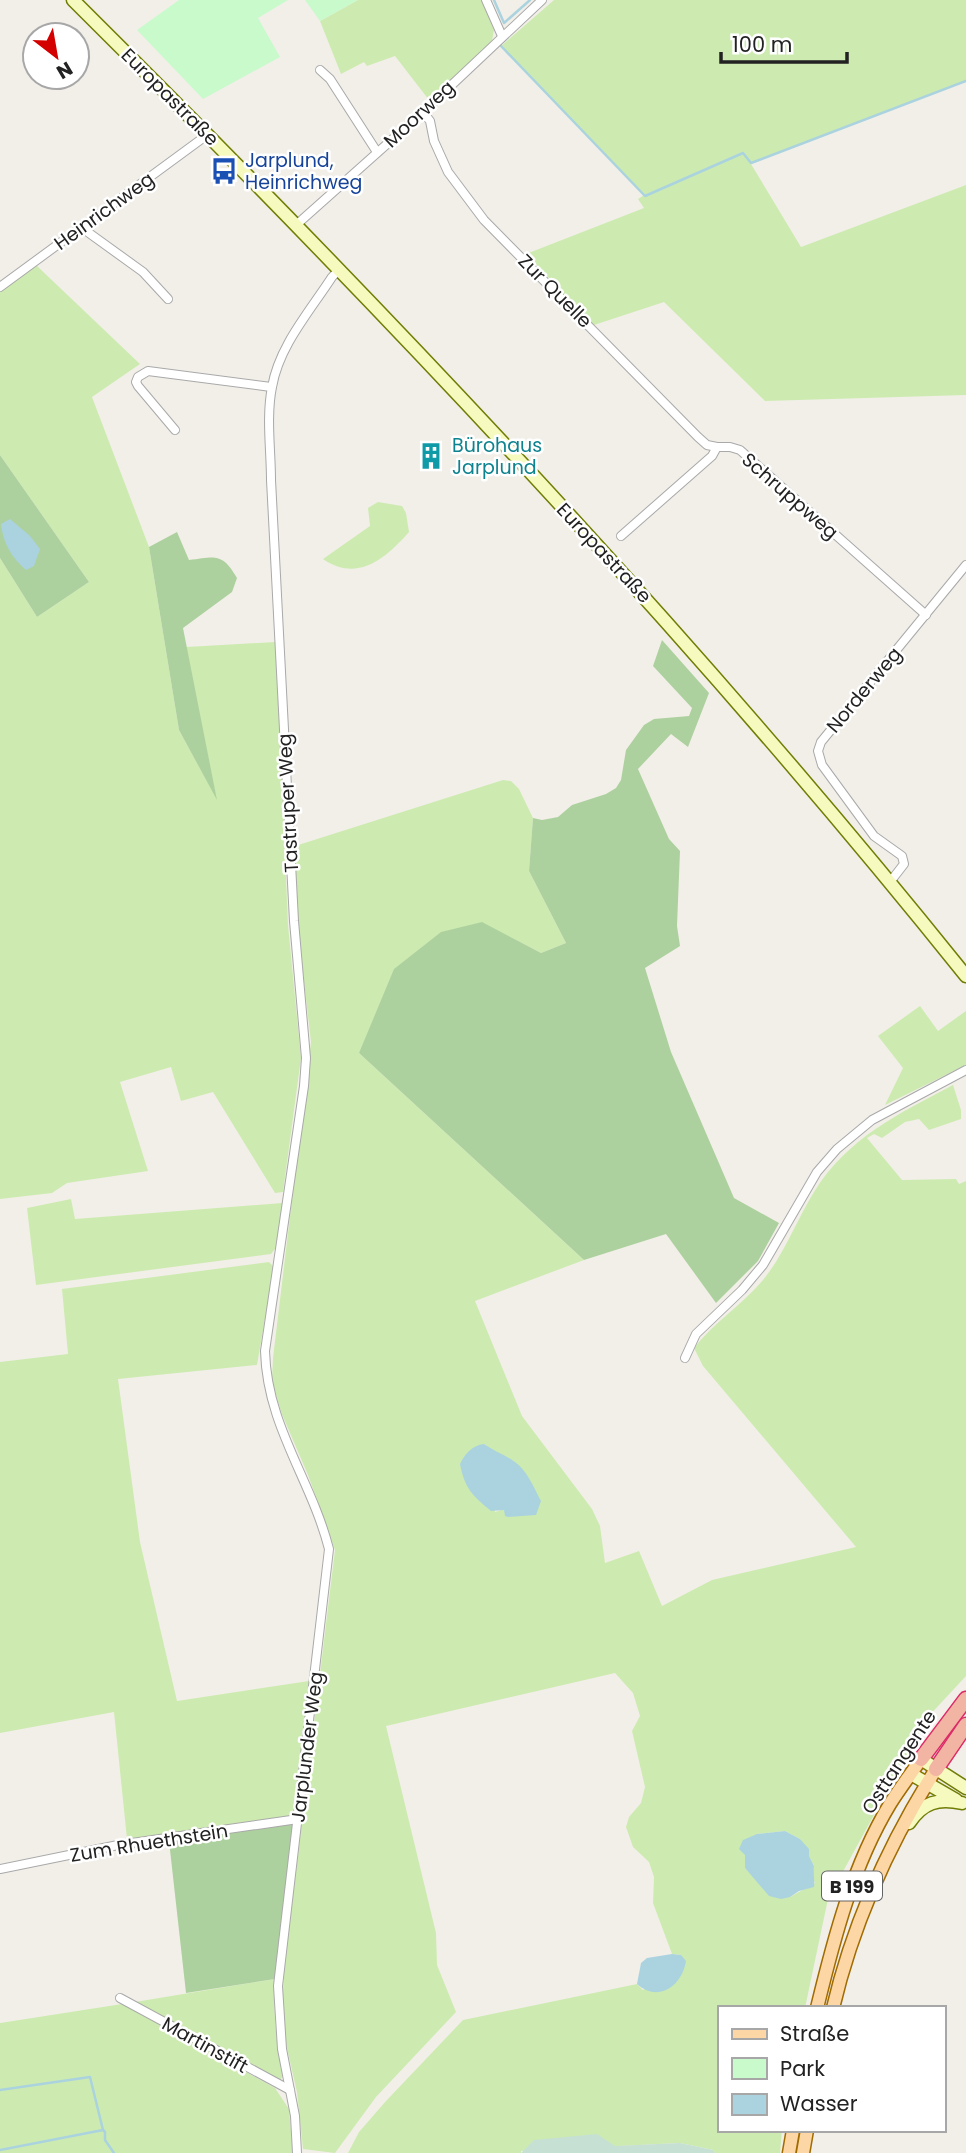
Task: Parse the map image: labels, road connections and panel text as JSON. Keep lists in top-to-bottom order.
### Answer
{
  "streets": {
    "highway": ["Osttangente", "B 199"],
    "main road": ["Europastraße"],
    "street": [
      "Moorweg",
      "Heinrichweg",
      "Zur Quelle",
      "Schruppweg",
      "Norderweg",
      "Tastruper Weg",
      "Jarplunder Weg",
      "Zum Rhuethstein",
      "Martinstift"
    ]
  },
  "crossings": [
    ["Europastraße", "Moorweg"],
    ["Europastraße", "Heinrichweg"],
    ["Europastraße", "Norderweg"],
    ["Europastraße", "Tastruper Weg"],
    ["Moorweg", "Zur Quelle"],
    ["Zur Quelle", "Schruppweg"],
    ["Schruppweg", "Norderweg"],
    ["Tastruper Weg", "Jarplunder Weg"],
    ["Jarplunder Weg", "Zum Rhuethstein"],
    ["Jarplunder Weg", "Martinstift"]
  ],
  "places": {
    "bus stop": ["Jarplund, Heinrichweg"],
    "building": ["Bürohaus Jarplund"]
  },
  "legend": ["Straße", "Park", "Wasser"],
  "scale_bar": "100 m",
  "north": "bottom right"
}
